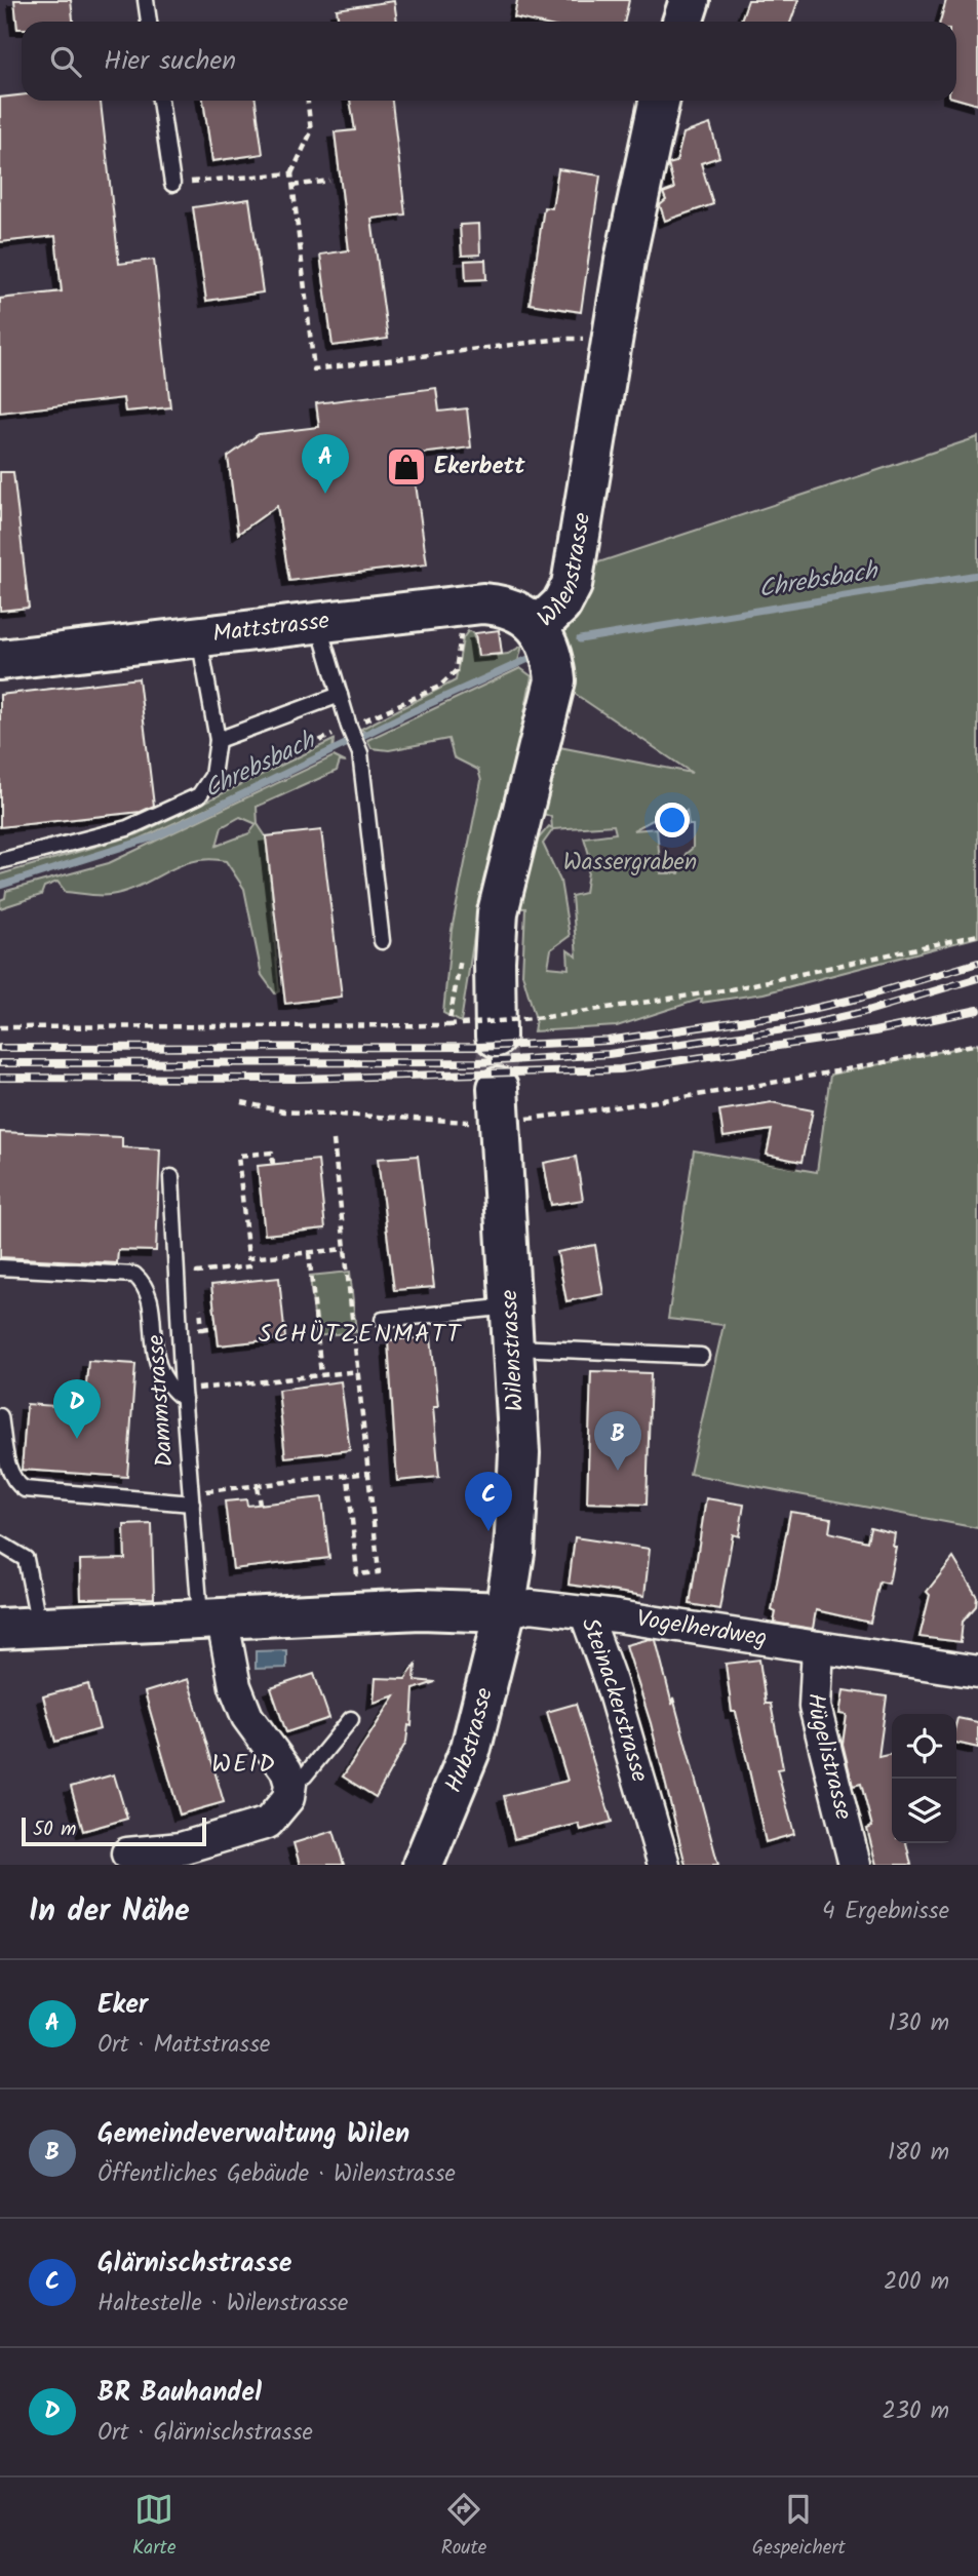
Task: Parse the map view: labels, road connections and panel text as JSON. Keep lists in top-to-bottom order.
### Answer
{
  "streets": {
    "street": [
      "Wilenstrasse",
      "Mattstrasse",
      "Vogelherdweg",
      "Steinackerstrasse",
      "Hubstrasse",
      "Hügelistrasse"
    ],
    "lane": ["Dammstrasse"]
  },
  "crossings": [
    ["Wilenstrasse", "Mattstrasse"],
    ["Wilenstrasse", "Steinackerstrasse"],
    ["Wilenstrasse", "Hubstrasse"],
    ["Vogelherdweg", "Steinackerstrasse"],
    ["Vogelherdweg", "Hügelistrasse"],
    ["Steinackerstrasse", "Hubstrasse"]
  ],
  "districts": ["SCHÜTZENMATT", "WEID"],
  "water": ["Chrebsbach"],
  "parks": ["Wassergraben"],
  "places": {
    "shop": ["Ekerbett"]
  },
  "scale_bar": "50 m",
  "page": {
    "search": "Hier suchen",
    "pins": [
      "A",
      "D",
      "B",
      "C"
    ],
    "scale": "50 m",
    "heading": ["In der Nähe", "4 Ergebnisse"],
    "list": [
      {
        "mark": "A",
        "name": "Eker",
        "note": "Ort · Mattstrasse",
        "value": "130 m"
      },
      {
        "mark": "B",
        "name": "Gemeindeverwaltung Wilen",
        "note": "Öffentliches Gebäude · Wilenstrasse",
        "value": "180 m"
      },
      {
        "mark": "C",
        "name": "Glärnischstrasse",
        "note": "Haltestelle · Wilenstrasse",
        "value": "200 m"
      },
      {
        "mark": "D",
        "name": "BR Bauhandel",
        "note": "Ort · Glärnischstrasse",
        "value": "230 m"
      }
    ],
    "nav": ["Karte", "Route", "Gespeichert"]
  }
}
